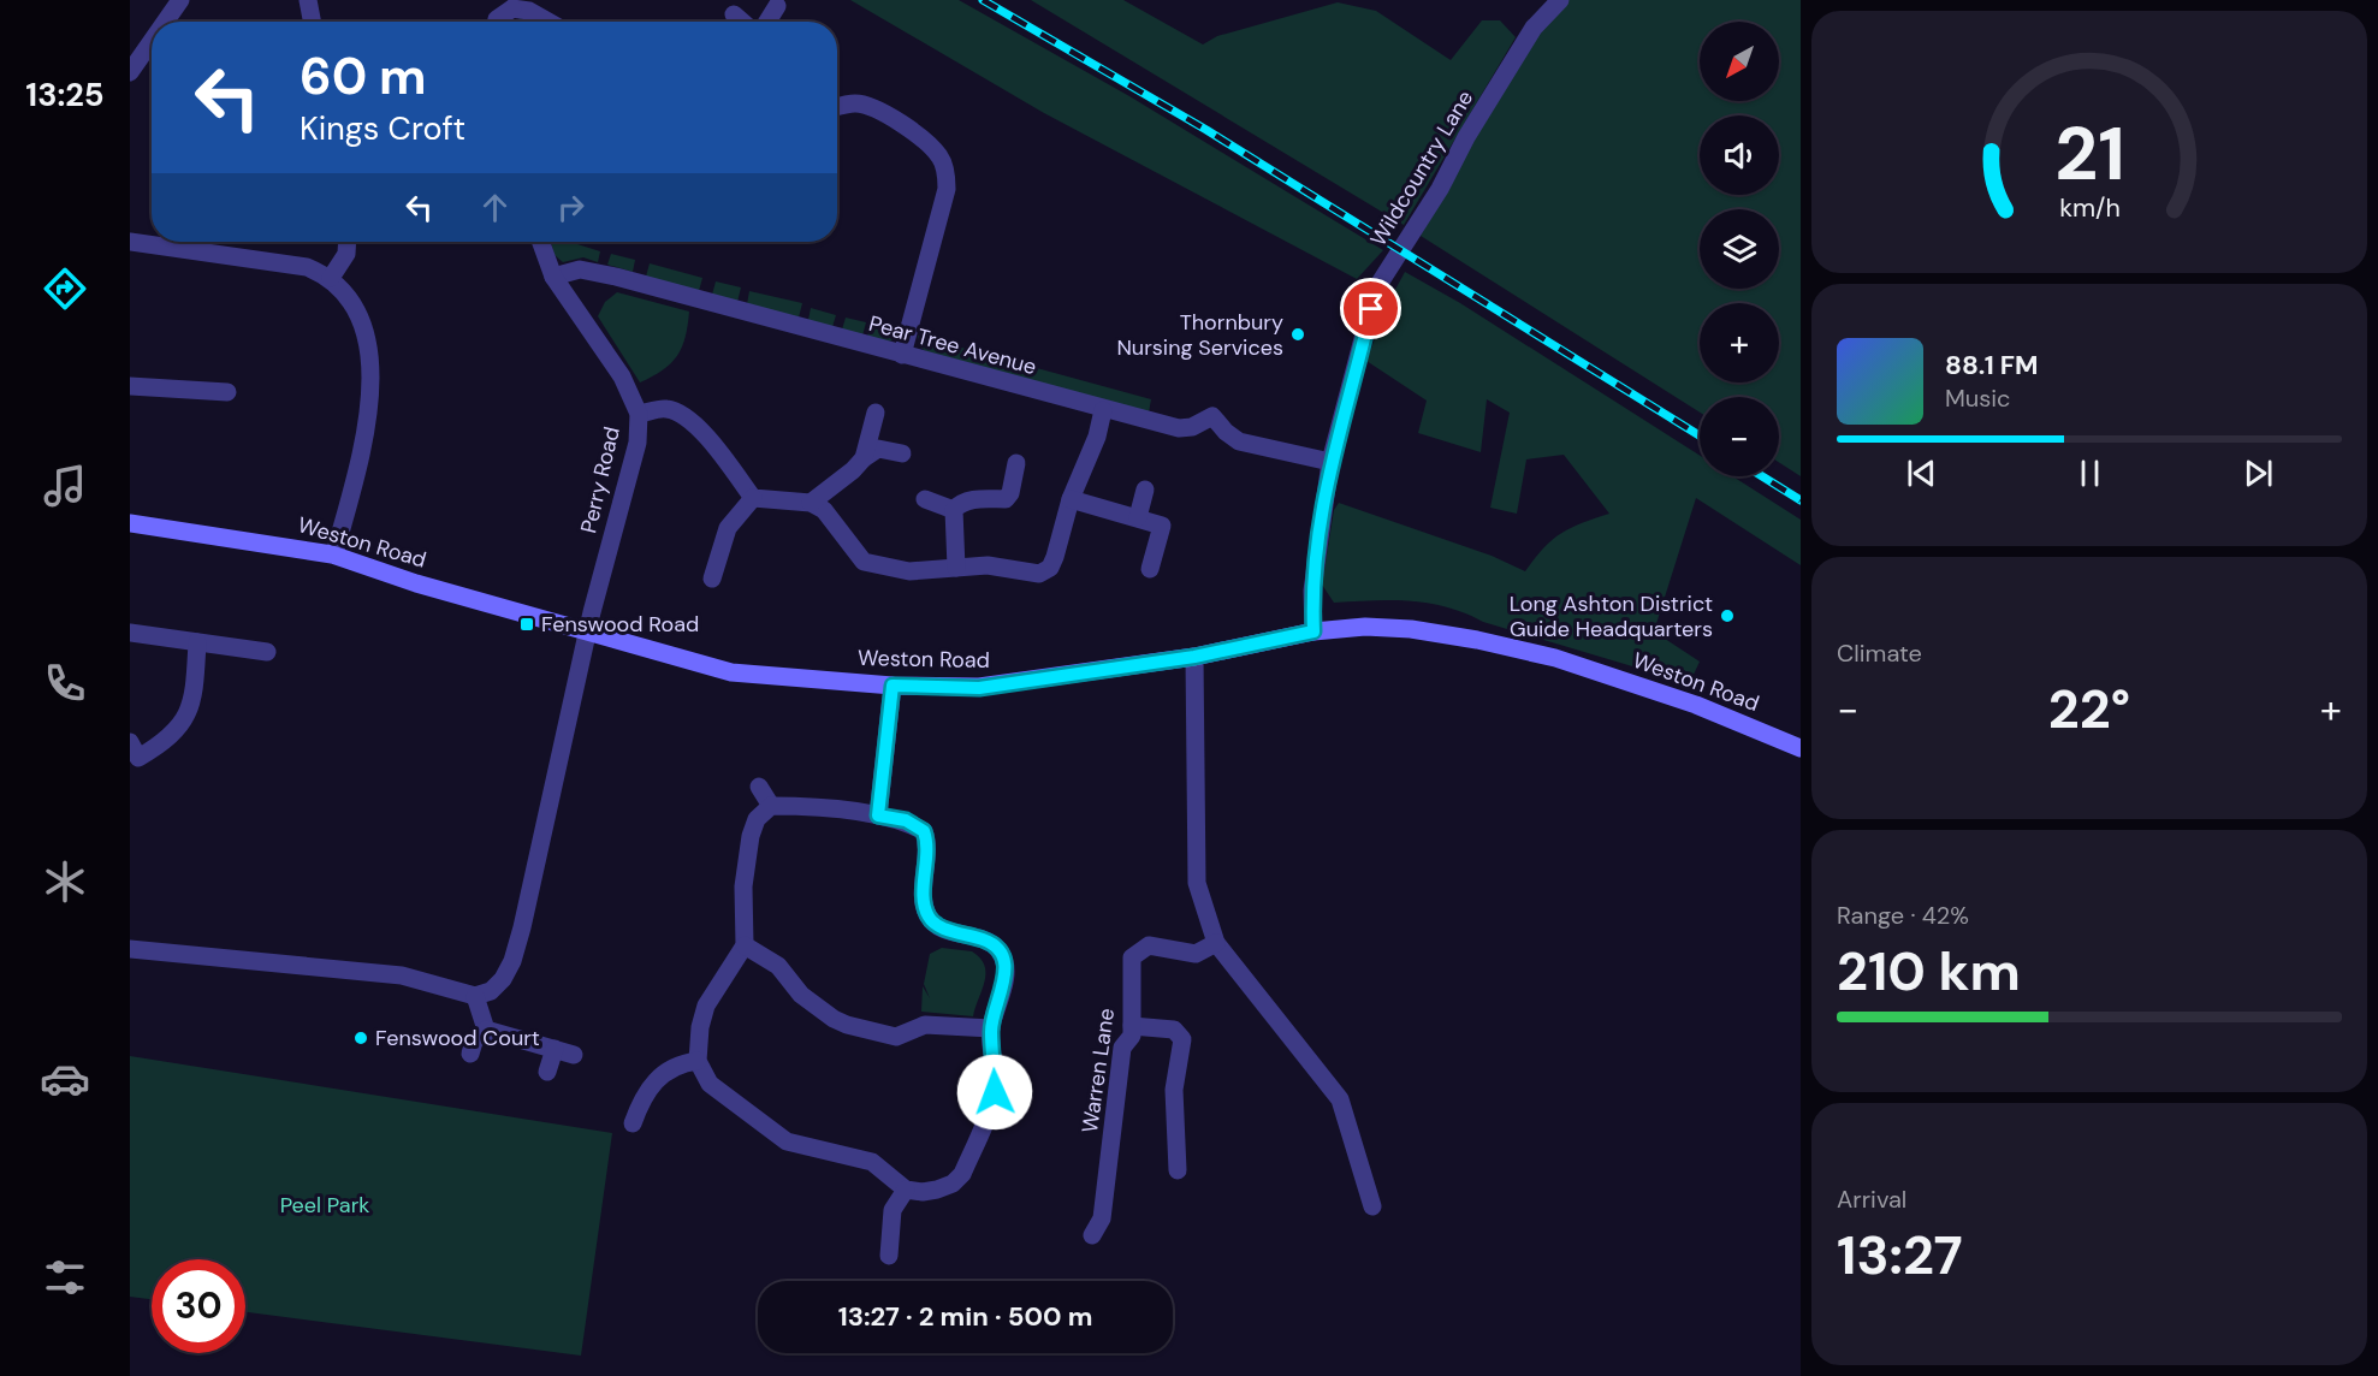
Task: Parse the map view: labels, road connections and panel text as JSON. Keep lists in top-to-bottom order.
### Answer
{
  "streets": {
    "street": [
      "Wildcountry Lane",
      "Pear Tree Avenue",
      "Perry Road",
      "Weston Road",
      "Warren Lane"
    ]
  },
  "crossings": [
    ["Wildcountry Lane", "Pear Tree Avenue"],
    ["Wildcountry Lane", "Weston Road"],
    ["Pear Tree Avenue", "Perry Road"],
    ["Perry Road", "Weston Road"]
  ],
  "parks": ["Peel Park"],
  "places": {
    "other": ["Thornbury Nursing Services", "Long Ashton District Guide Headquarters", "Fenswood Court"],
    "transit": ["Fenswood Road"]
  },
  "north": "bottom left",
  "page": {
    "tabs": "13:25",
    "map_buttons": ["+", "−"],
    "turn": ["60 m", "Kings Croft"],
    "song": ["88.1 FM", "Music"],
    "tile": [
      "Climate",
      ["Range · 42%", "210 km"],
      ["Arrival", "13:27"]
    ],
    "heat": ["−", "22°", "+"],
    "limit": "30",
    "trip": "13:27 · 2 min · 500 m",
    "gauge": ["21", "km/h"]
  }
}
